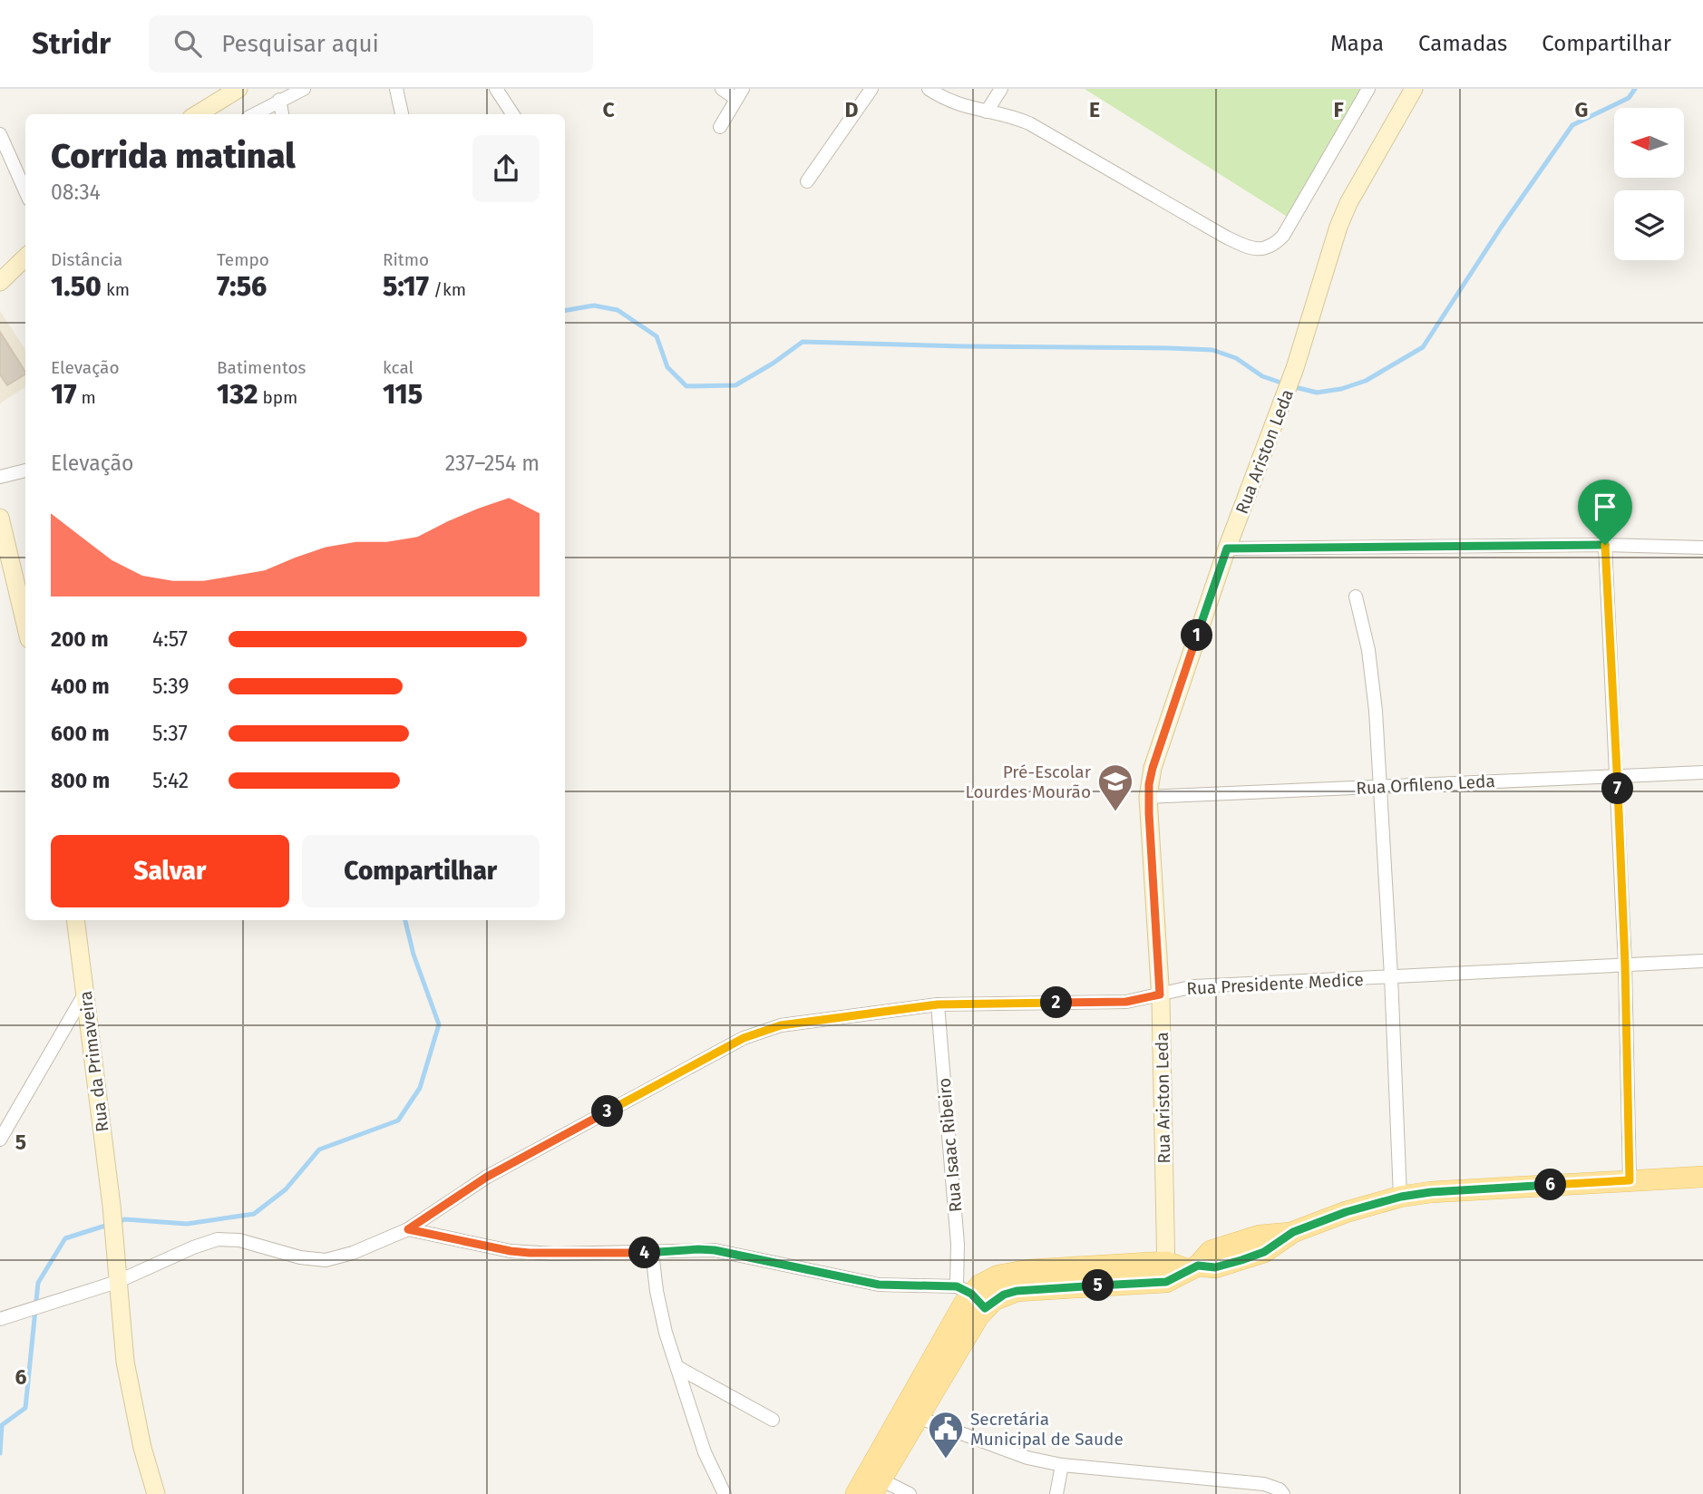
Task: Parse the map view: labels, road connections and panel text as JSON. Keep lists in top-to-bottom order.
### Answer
{
  "streets": {
    "street": [
      "Rua Ariston Leda",
      "Rua Orfileno Leda",
      "Rua Presidente Medice",
      "Rua da Primaveira",
      "Rua Isaac Ribeiro"
    ]
  },
  "crossings": [
    ["Rua Ariston Leda", "Rua Orfileno Leda"],
    ["Rua Ariston Leda", "Rua Presidente Medice"],
    ["Rua Presidente Medice", "Rua da Primaveira"],
    ["Rua Presidente Medice", "Rua Isaac Ribeiro"]
  ],
  "places": {
    "school or university": ["Pré-Escolar Lourdes Mourão"],
    "public building": ["Secretária Municipal de Saude"]
  },
  "north": "left",
  "page": {
    "header": "Stridr",
    "search": "Pesquisar aqui",
    "nav": ["Mapa", "Camadas", "Compartilhar"],
    "heading": ["Corrida matinal", "08:34"],
    "stats": [
      ["Distância", "1.50 km"],
      ["Tempo", "7:56"],
      ["Ritmo", "5:17 /km"],
      ["Elevação", "17 m"],
      ["Batimentos", "132 bpm"],
      ["kcal", "115"]
    ],
    "chart": ["Elevação", "237–254 m"],
    "list": [
      {
        "name": "200 m",
        "note": "4:57"
      },
      {
        "name": "400 m",
        "note": "5:39"
      },
      {
        "name": "600 m",
        "note": "5:37"
      },
      {
        "name": "800 m",
        "note": "5:42"
      }
    ],
    "pins": [
      "1",
      "7",
      "2",
      "3",
      "6",
      "4",
      "5"
    ],
    "buttons": ["Salvar", "Compartilhar"]
  },
  "grid": {
    "columns": [
      "C",
      "D",
      "E",
      "F",
      "G"
    ],
    "rows": ["5", "6"]
  }
}
